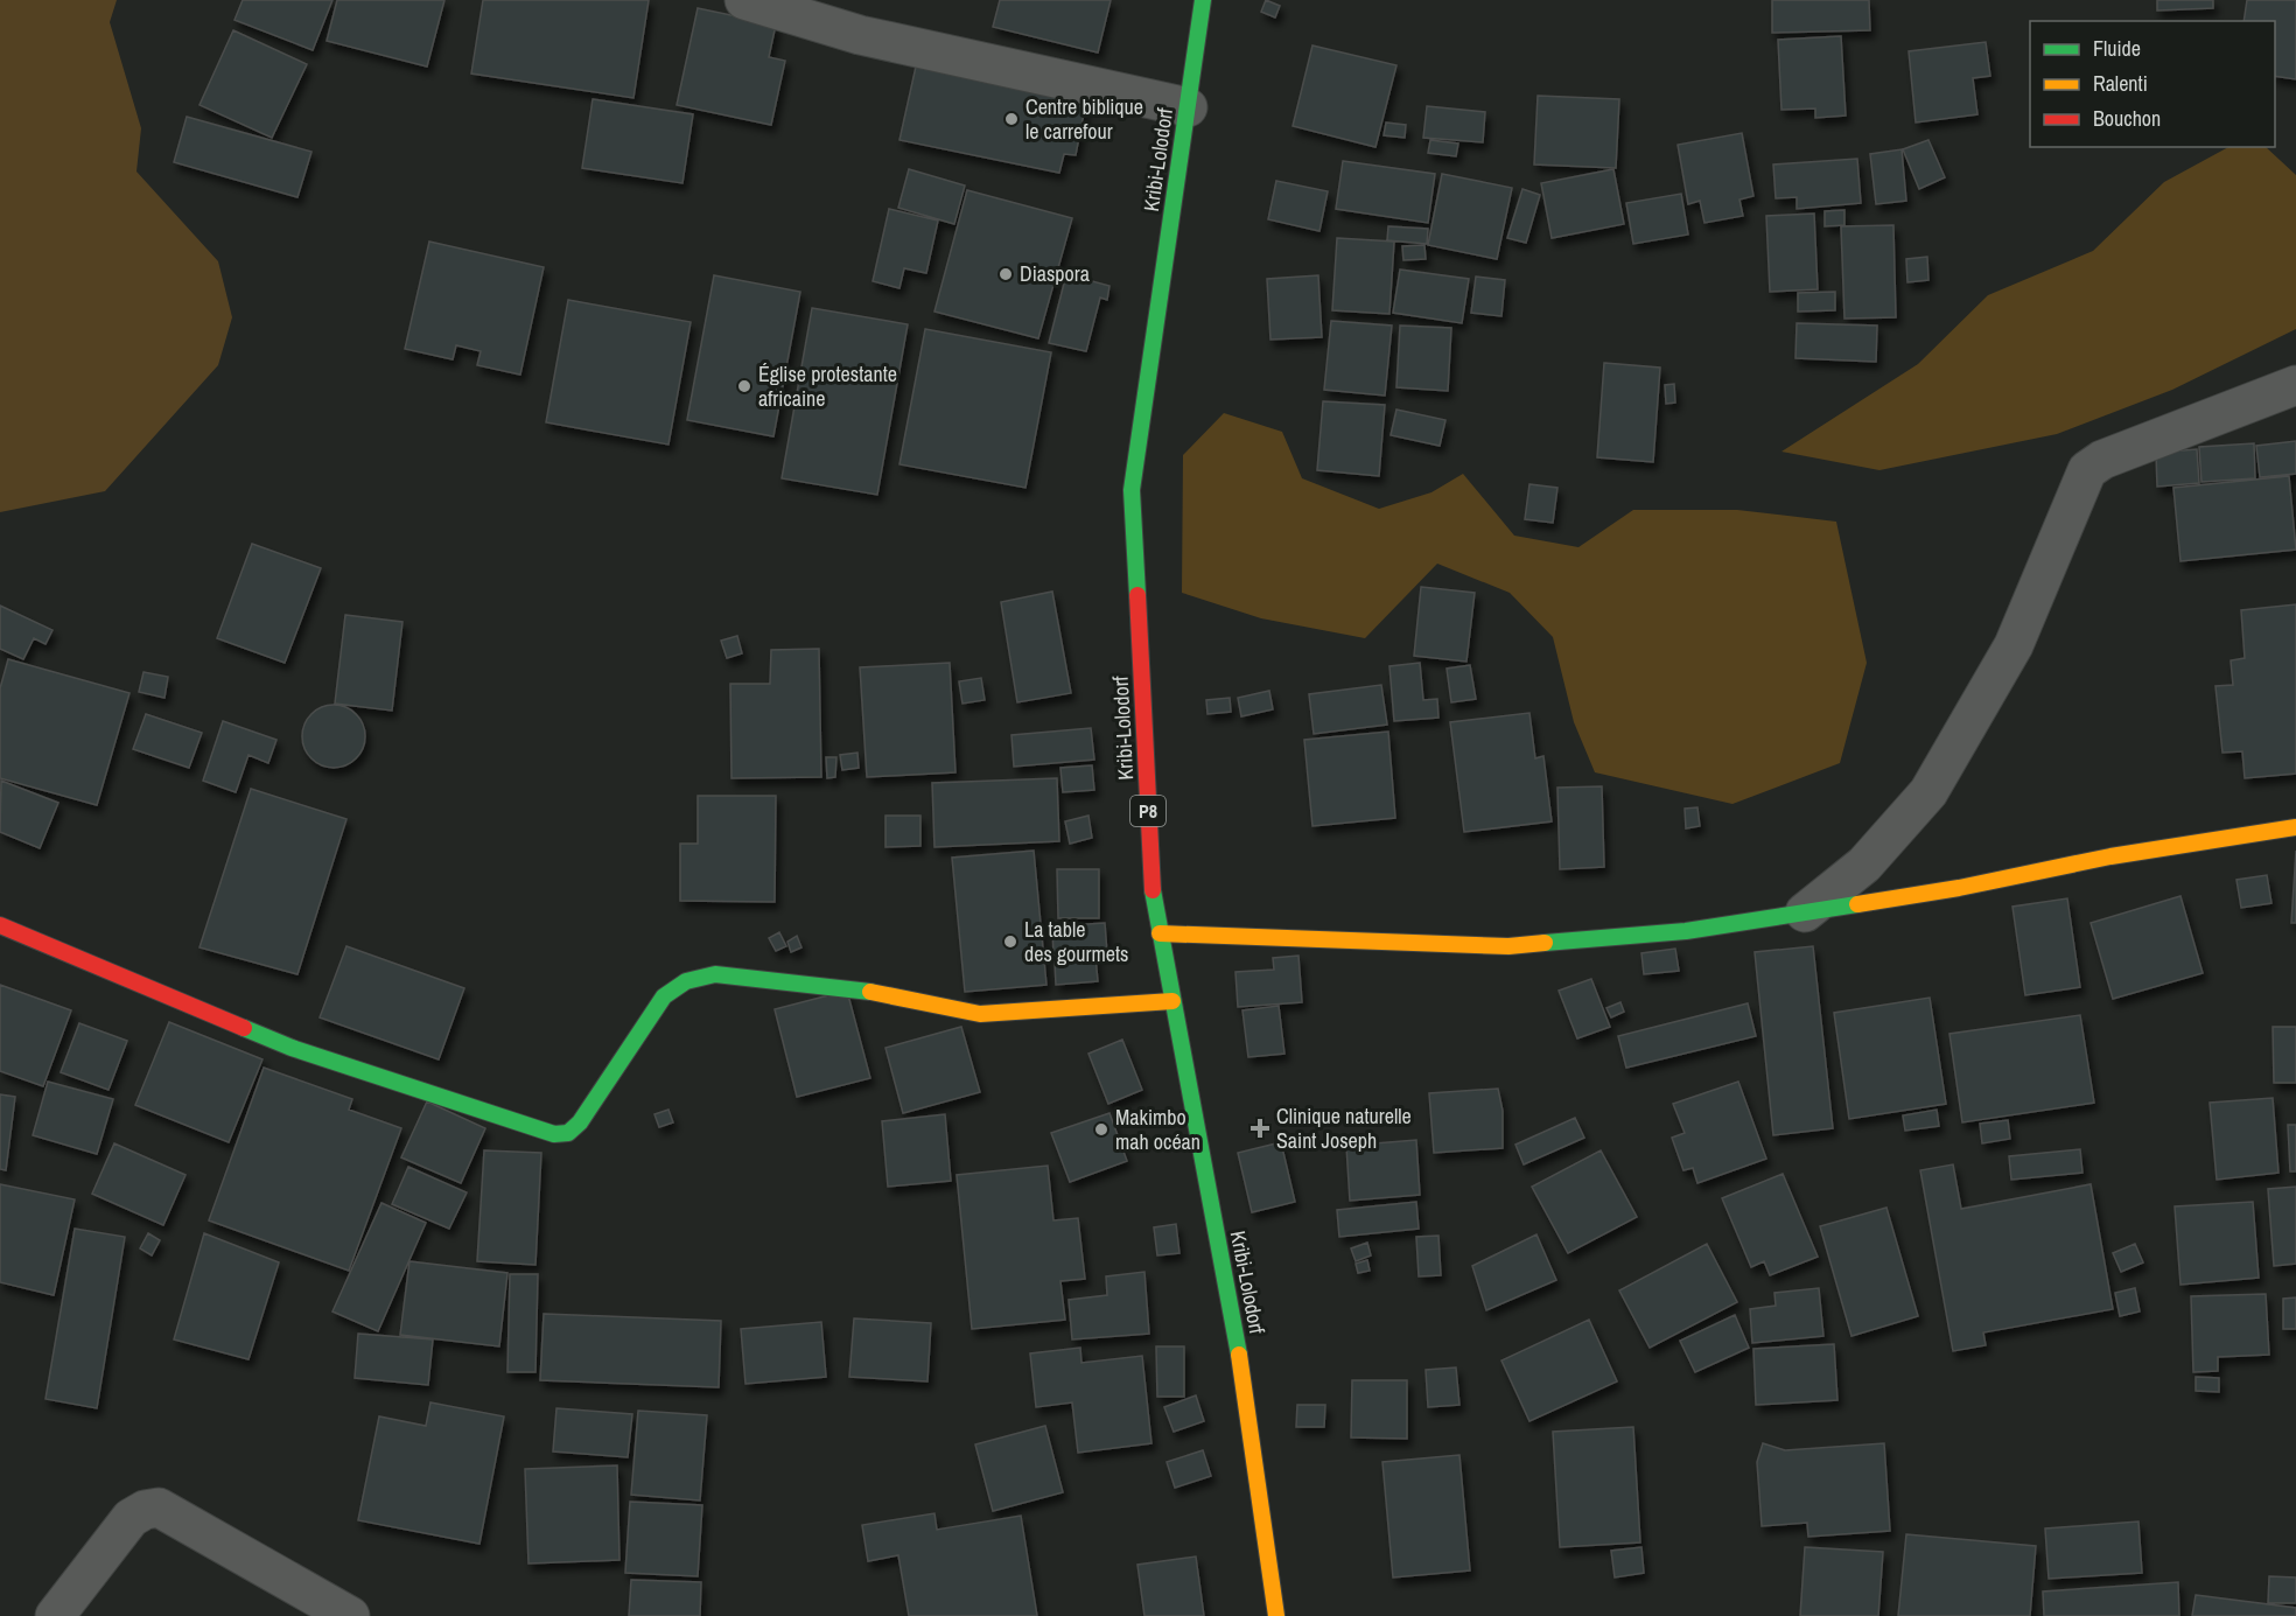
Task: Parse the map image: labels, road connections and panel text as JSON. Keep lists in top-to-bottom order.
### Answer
{
  "streets": {
    "street": ["Kribi-Lolodorf", "P8"]
  },
  "places": {
    "other": [
      "Centre biblique le carrefour",
      "Diaspora",
      "Église protestante africaine",
      "La table des gourmets",
      "Makimbo mah océan"
    ],
    "health": ["Clinique naturelle Saint Joseph"]
  },
  "legend": ["Fluide", "Ralenti", "Bouchon"]
}
